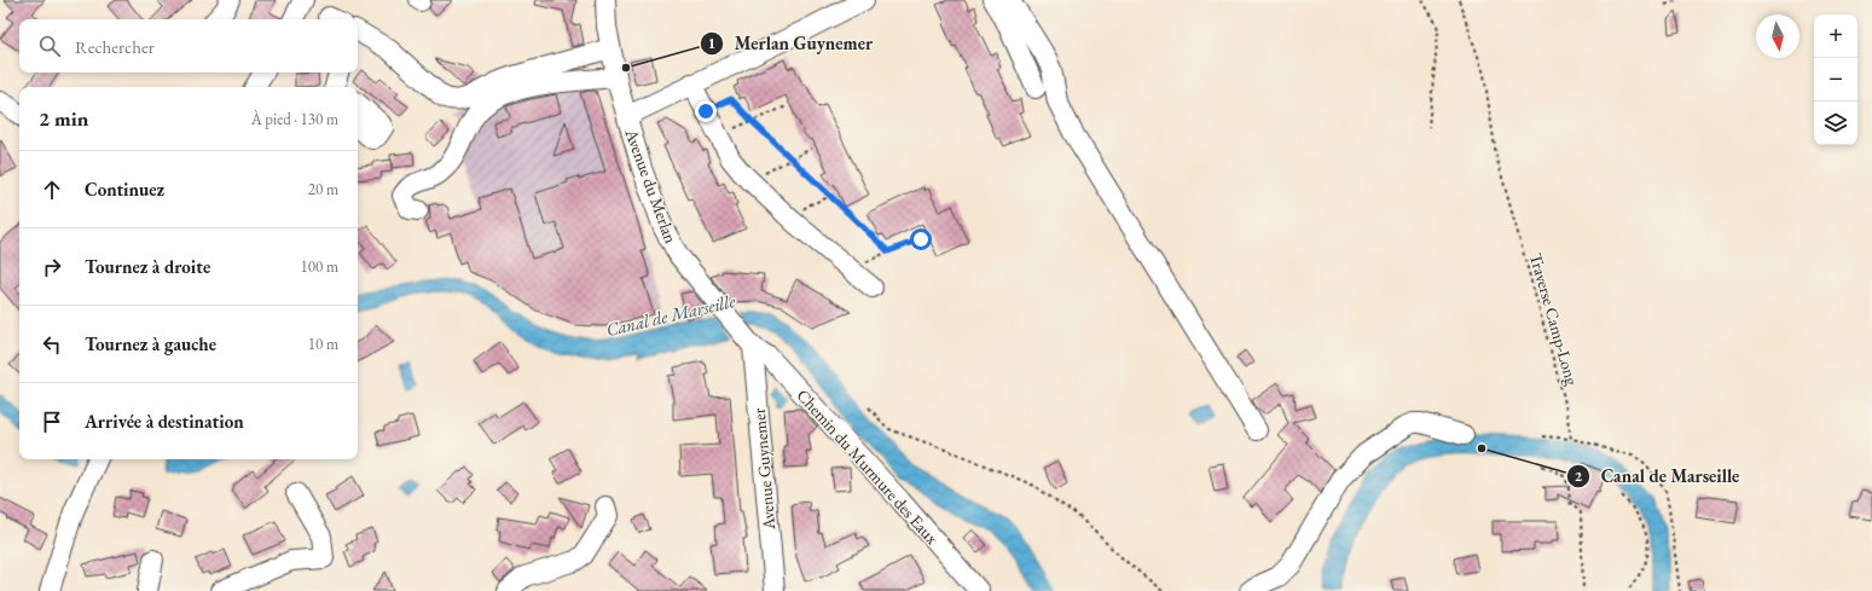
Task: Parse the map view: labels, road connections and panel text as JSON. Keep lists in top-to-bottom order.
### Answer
{
  "streets": {
    "street": ["Avenue du Merlan", "Chemin du Murmure des Eaux", "Avenue Guynemer"],
    "path": ["Traverse Camp-Long"]
  },
  "crossings": [
    ["Avenue du Merlan", "Chemin du Murmure des Eaux"],
    ["Avenue du Merlan", "Avenue Guynemer"],
    ["Chemin du Murmure des Eaux", "Avenue Guynemer"]
  ],
  "water": ["Canal de Marseille"],
  "places": ["Merlan Guynemer", "Canal de Marseille"],
  "north": "bottom",
  "page": {
    "map_buttons": ["+", "−"],
    "search": "Rechercher",
    "heading": ["2 min", "À pied · 130 m"],
    "list": [
      ["Continuez", "20 m"],
      ["Tournez à droite", "100 m"],
      ["Tournez à gauche", "10 m"],
      "Arrivée à destination"
    ]
  }
}
